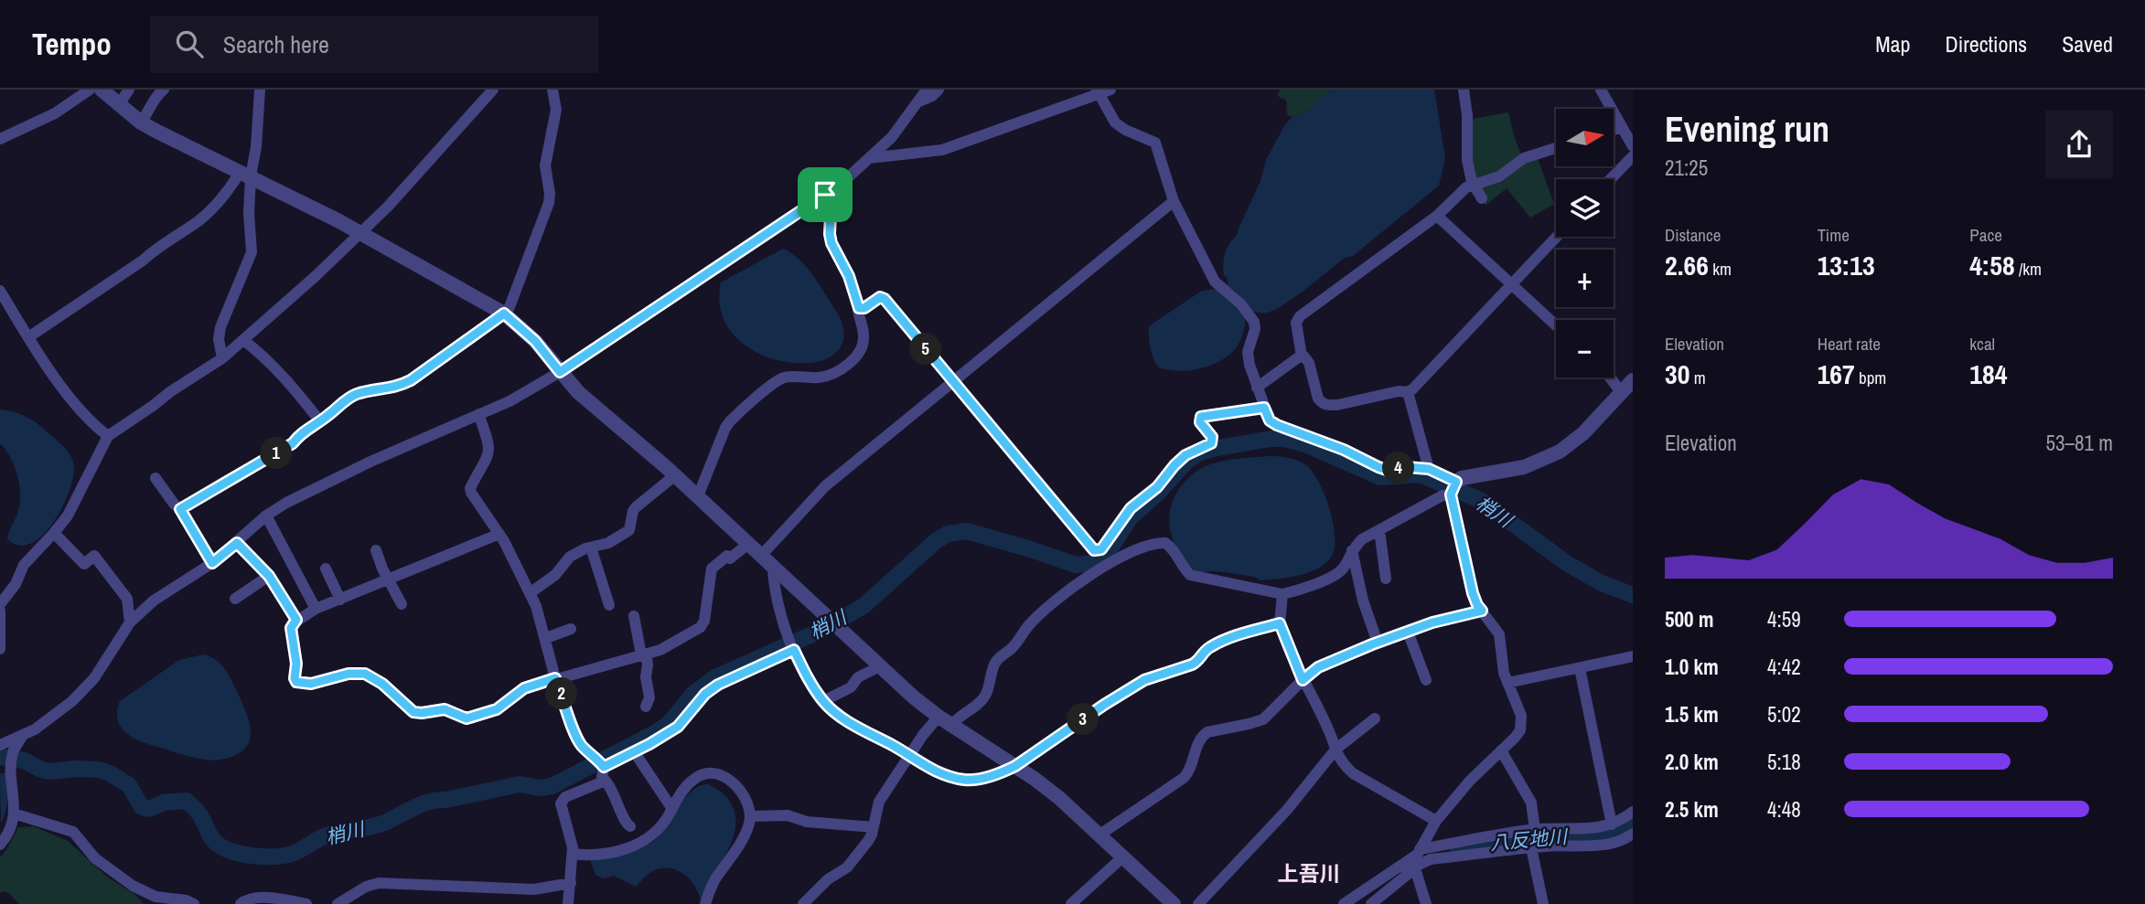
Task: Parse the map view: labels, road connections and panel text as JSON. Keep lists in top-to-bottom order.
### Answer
{
  "districts": ["上吾川"],
  "water": ["梢川", "八反地川"],
  "north": "right",
  "page": {
    "header": "Tempo",
    "search": "Search here",
    "nav": ["Map", "Directions", "Saved"],
    "heading": ["Evening run", "21:25"],
    "map_buttons": ["+", "−"],
    "stats": [
      ["Distance", "2.66 km"],
      ["Time", "13:13"],
      ["Pace", "4:58 /km"],
      ["Elevation", "30 m"],
      ["Heart rate", "167 bpm"],
      ["kcal", "184"]
    ],
    "pins": [
      "5",
      "1",
      "4",
      "2",
      "3"
    ],
    "chart": ["Elevation", "53–81 m"],
    "list": [
      {
        "name": "500 m",
        "note": "4:59"
      },
      {
        "name": "1.0 km",
        "note": "4:42"
      },
      {
        "name": "1.5 km",
        "note": "5:02"
      },
      {
        "name": "2.0 km",
        "note": "5:18"
      },
      {
        "name": "2.5 km",
        "note": "4:48"
      }
    ]
  }
}
